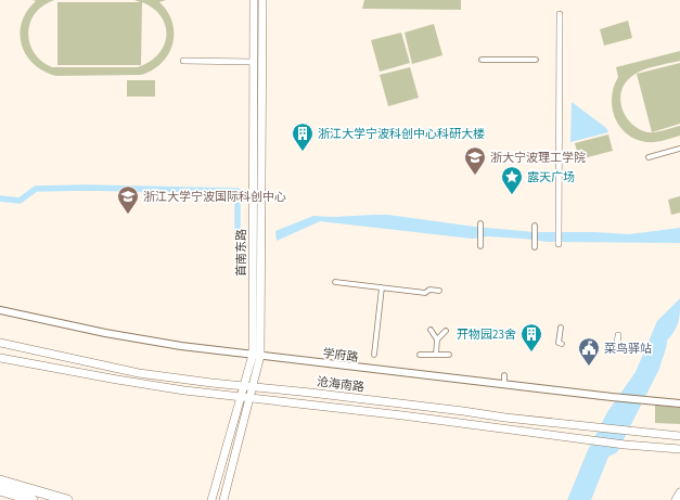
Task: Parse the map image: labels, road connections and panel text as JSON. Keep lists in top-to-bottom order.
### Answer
{
  "streets": {
    "main road": ["首南东路", "沧海南路"],
    "street": ["学府路"]
  },
  "crossings": [
    ["首南东路", "学府路"],
    ["首南东路", "沧海南路"]
  ],
  "places": {
    "building": ["浙江大学宁波科创中心科研大楼", "开物园23舍"],
    "school or university": ["浙大宁波理工学院", "浙江大学宁波国际科创中心"],
    "place": ["露天广场"],
    "public building": ["菜鸟驿站"]
  }
}
